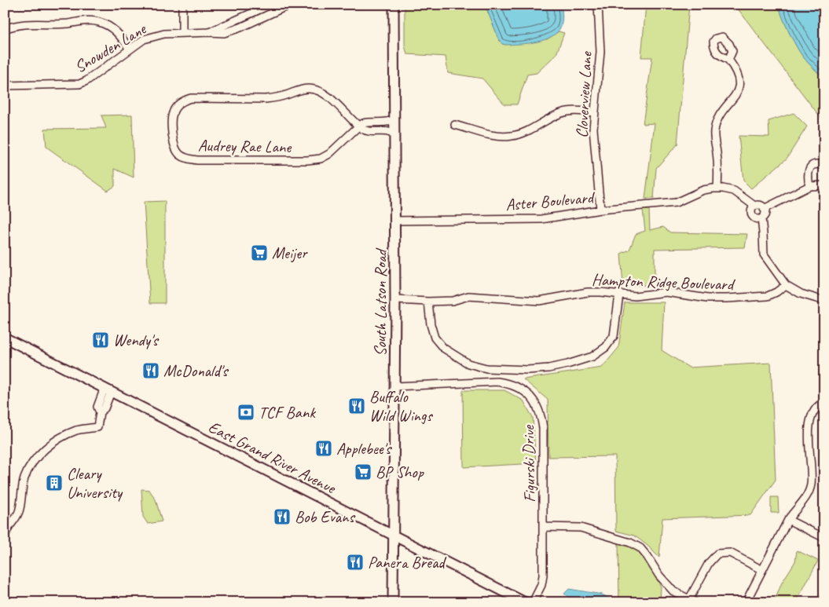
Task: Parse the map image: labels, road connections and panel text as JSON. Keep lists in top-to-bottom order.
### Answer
{
  "streets": {
    "main road": ["South Latson Road", "East Grand River Avenue"],
    "street": [
      "Snowden Lane",
      "Cloverview Lane",
      "Audrey Rae Lane",
      "Aster Boulevard",
      "Hampton Ridge Boulevard",
      "Figurski Drive"
    ]
  },
  "crossings": [
    ["Cloverview Lane", "Aster Boulevard"],
    ["Audrey Rae Lane", "South Latson Road"],
    ["Aster Boulevard", "South Latson Road"],
    ["Hampton Ridge Boulevard", "South Latson Road"],
    ["South Latson Road", "East Grand River Avenue"],
    ["South Latson Road", "Figurski Drive"]
  ],
  "places": {
    "supermarket": ["Meijer", "BP Shop"],
    "restaurant": [
      "Wendy's",
      "McDonald's",
      "Buffalo Wild Wings",
      "Applebee's",
      "Bob Evans",
      "Panera Bread"
    ],
    "bank": ["TCF Bank"],
    "building": ["Cleary University"]
  }
}
